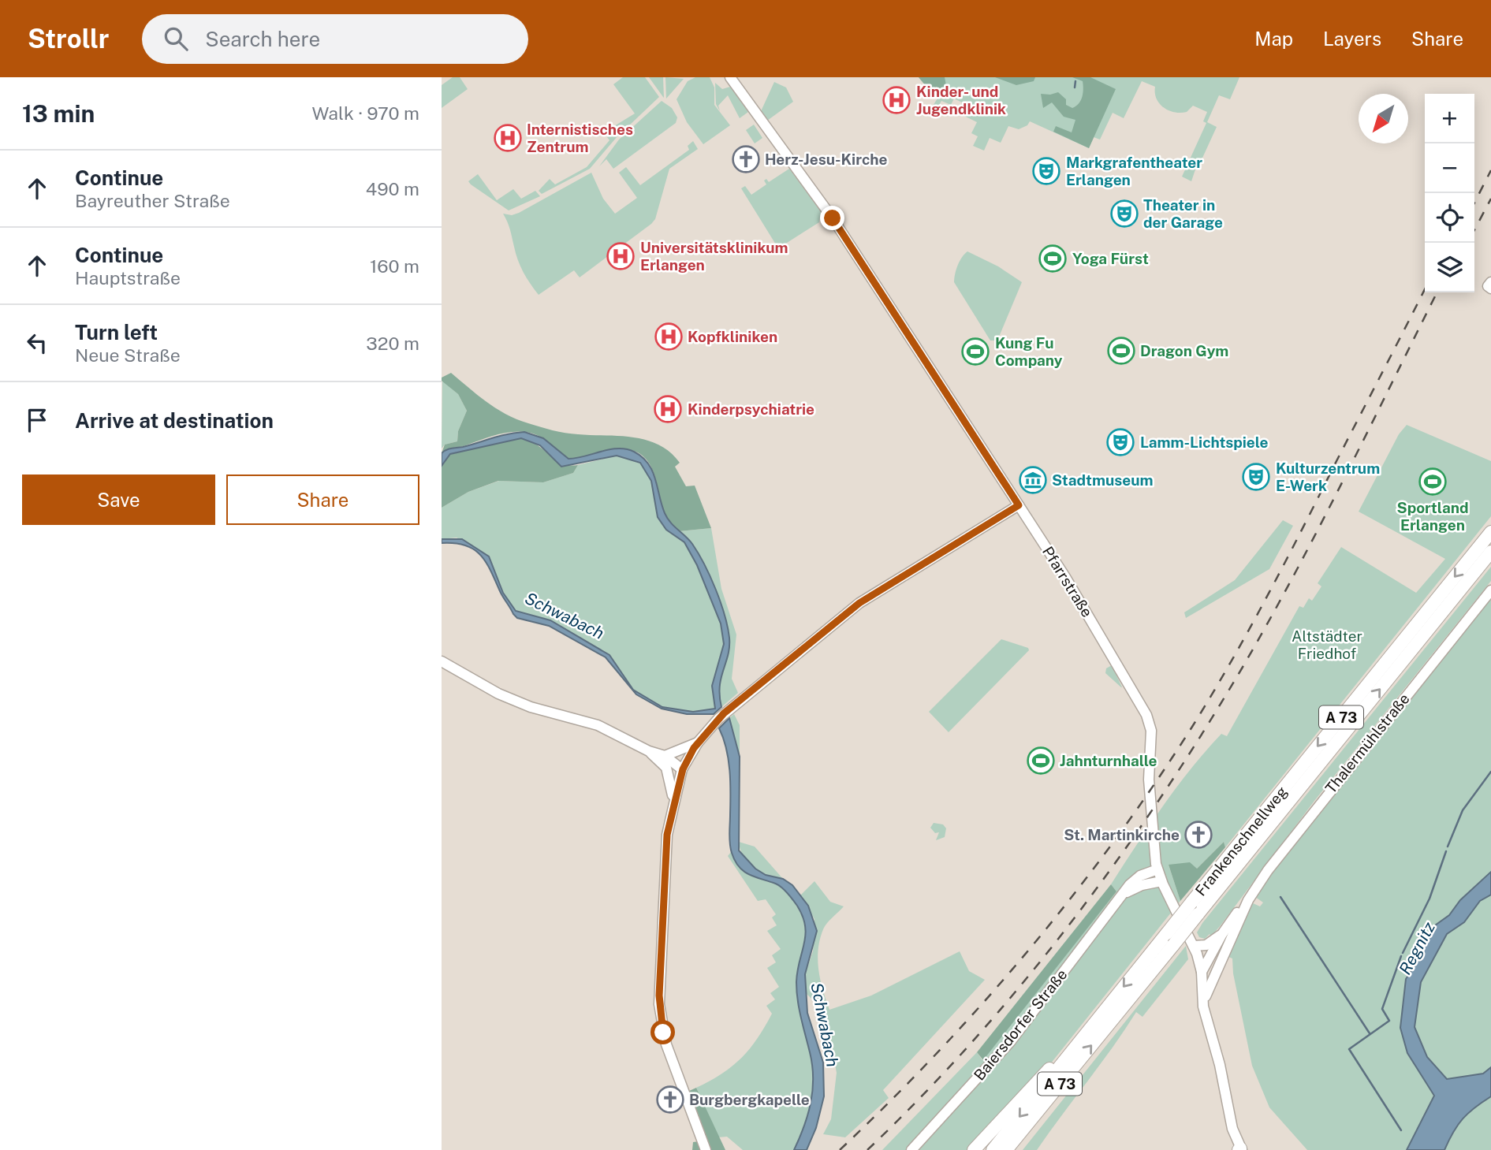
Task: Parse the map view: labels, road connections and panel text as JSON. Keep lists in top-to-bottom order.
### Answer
{
  "streets": {
    "highway": ["A 73", "Frankenschnellweg"],
    "street": ["Pfarrstraße", "Thalermühlstraße", "Baiersdorfer Straße"]
  },
  "crossings": [
    ["Pfarrstraße", "Thalermühlstraße"],
    ["Pfarrstraße", "Baiersdorfer Straße"]
  ],
  "water": ["Schwabach", "Regnitz"],
  "parks": ["Altstädter Friedhof"],
  "places": {
    "hospital": [
      "Kinder- und Jugendklinik",
      "Internistisches Zentrum",
      "Universitätsklinikum Erlangen",
      "Kopfkliniken",
      "Kinderpsychiatrie"
    ],
    "church": ["Herz-Jesu-Kirche", "St. Martinkirche", "Burgbergkapelle"],
    "theatre": [
      "Markgrafentheater Erlangen",
      "Theater in der Garage",
      "Lamm-Lichtspiele",
      "Kulturzentrum E-Werk"
    ],
    "sports": [
      "Yoga Fürst",
      "Dragon Gym",
      "Kung Fu Company",
      "Sportland Erlangen",
      "Jahnturnhalle"
    ],
    "museum": ["Stadtmuseum"]
  },
  "north": "bottom left",
  "page": {
    "header": "Strollr",
    "search": "Search here",
    "nav": ["Map", "Layers", "Share"],
    "heading": ["13 min", "Walk · 970 m"],
    "map_buttons": ["+", "−"],
    "list": [
      ["Continue", "Bayreuther Straße", "490 m"],
      ["Continue", "Hauptstraße", "160 m"],
      ["Turn left", "Neue Straße", "320 m"],
      "Arrive at destination"
    ],
    "buttons": ["Save", "Share"]
  }
}
